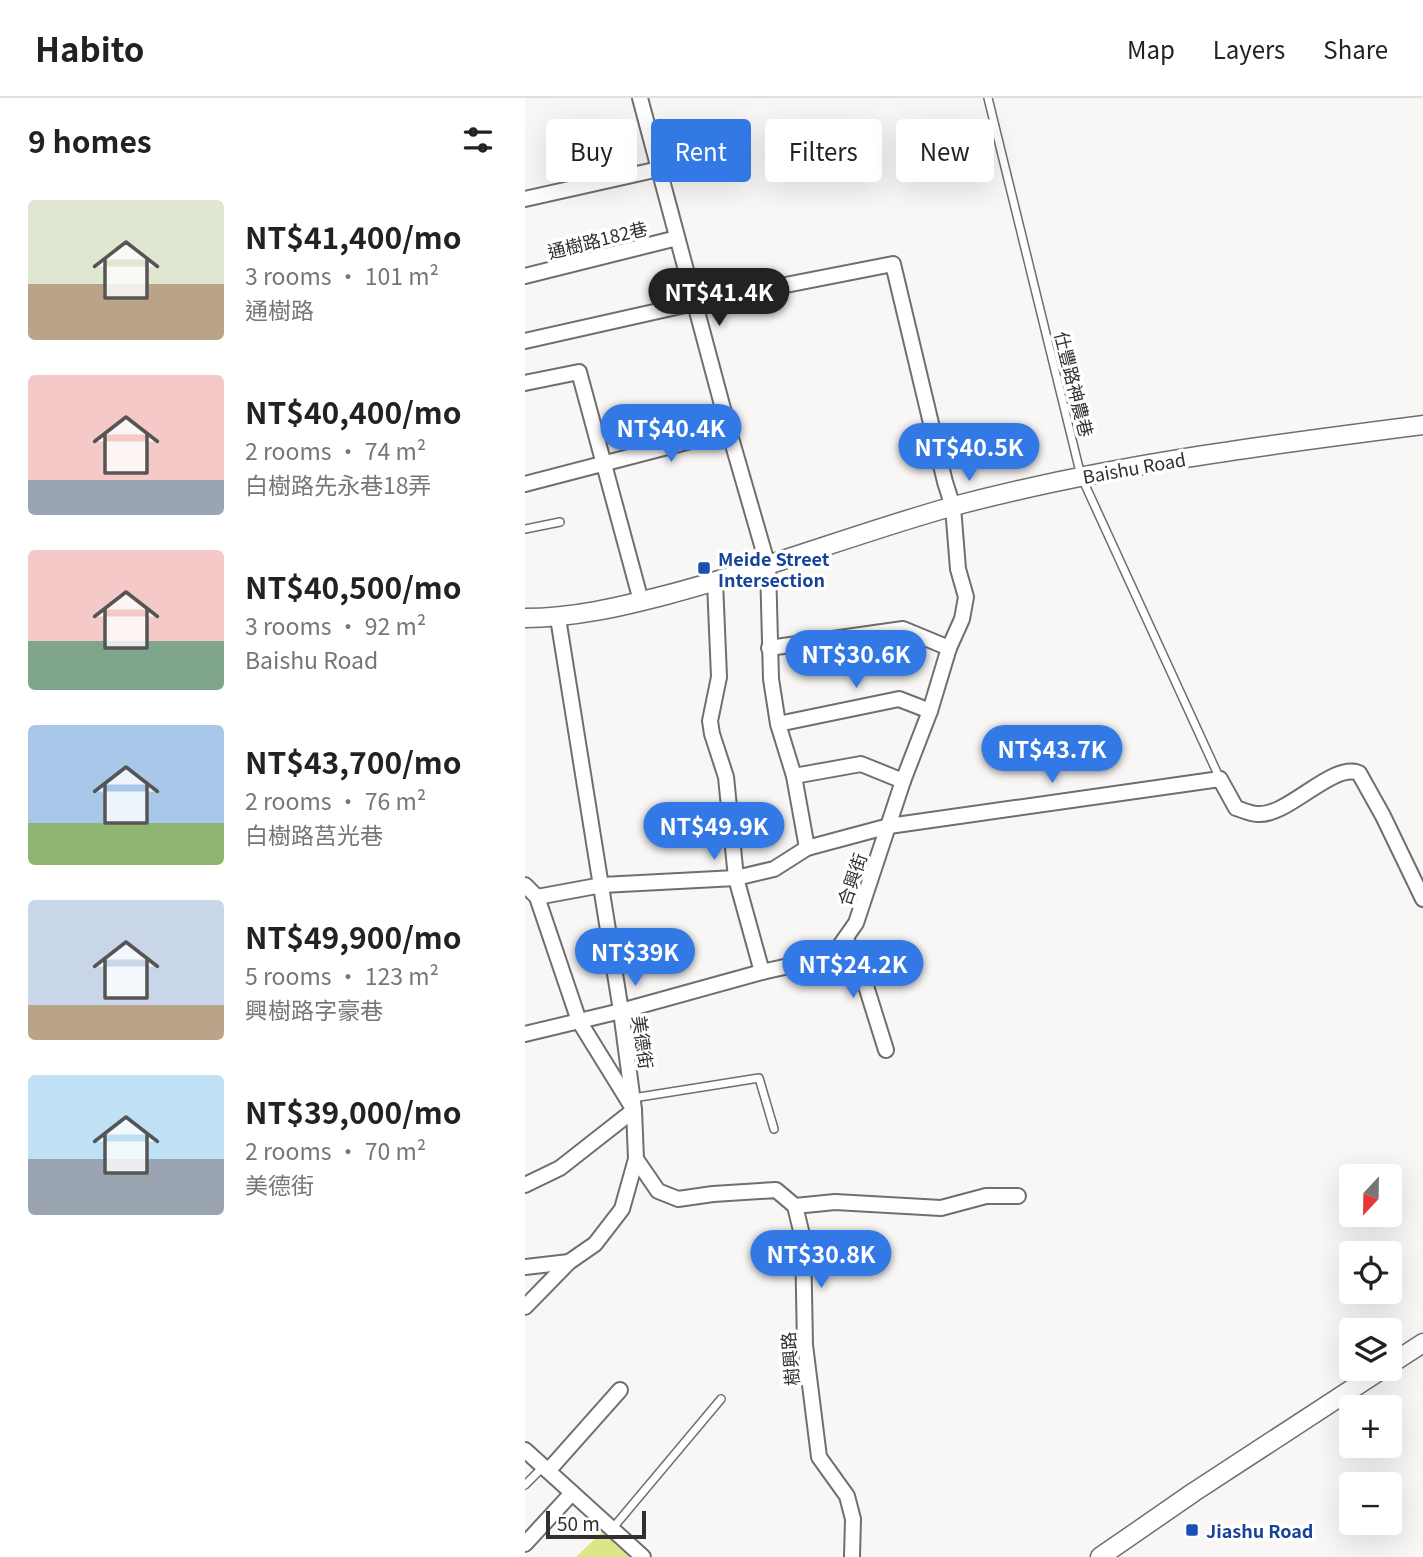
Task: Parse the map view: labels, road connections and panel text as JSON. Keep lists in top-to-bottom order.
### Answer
{
  "streets": {
    "street": [
      "通樹路182巷",
      "Baishu Road",
      "合興街",
      "美德街",
      "樹興路"
    ],
    "lane": ["仕豐路神農巷"]
  },
  "crossings": [
    ["仕豐路神農巷", "Baishu Road"],
    ["Baishu Road", "合興街"],
    ["Baishu Road", "美德街"],
    ["合興街", "美德街"]
  ],
  "places": {
    "transit": ["Meide Street Intersection", "Jiashu Road"]
  },
  "scale_bar": "50 m",
  "north": "bottom",
  "page": {
    "header": "Habito",
    "nav": ["Map", "Layers", "Share"],
    "heading": "9 homes",
    "chip": [
      "Buy",
      "Rent",
      "Filters",
      "New"
    ],
    "list": [
      {
        "name": "NT$41,400/mo",
        "note": "3 rooms · 101 m² · 通樹路"
      },
      {
        "name": "NT$40,400/mo",
        "note": "2 rooms · 74 m² · 白樹路先永巷18弄"
      },
      {
        "name": "NT$40,500/mo",
        "note": "3 rooms · 92 m² · Baishu Road"
      },
      {
        "name": "NT$43,700/mo",
        "note": "2 rooms · 76 m² · 白樹路莒光巷"
      },
      {
        "name": "NT$49,900/mo",
        "note": "5 rooms · 123 m² · 興樹路字豪巷"
      },
      {
        "name": "NT$39,000/mo",
        "note": "2 rooms · 70 m² · 美德街"
      }
    ],
    "price": [
      "NT$41.4K",
      "NT$40.4K",
      "NT$40.5K",
      "NT$30.6K",
      "NT$43.7K",
      "NT$49.9K",
      "NT$39K",
      "NT$24.2K",
      "NT$30.8K"
    ],
    "map_buttons": ["+", "−"],
    "scale": "50 m"
  }
}
